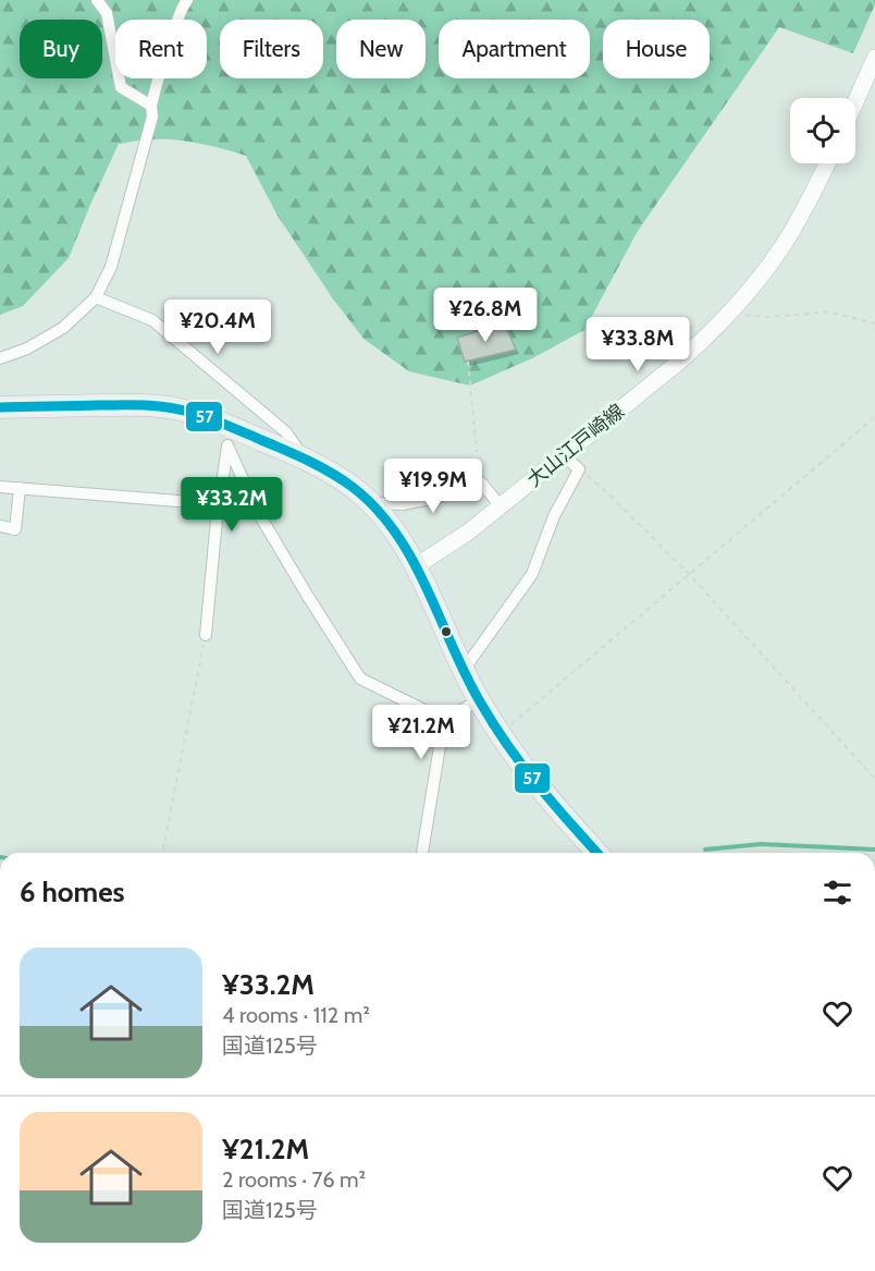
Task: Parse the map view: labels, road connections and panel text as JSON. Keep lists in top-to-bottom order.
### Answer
{
  "streets": {
    "main road": ["大山江戸崎線"]
  },
  "lines": ["transit line 57"],
  "page": {
    "chip": [
      "Buy",
      "Rent",
      "Filters",
      "New",
      "Apartment",
      "House"
    ],
    "price": [
      "¥26.8M",
      "¥20.4M",
      "¥33.8M",
      "¥19.9M",
      "¥33.2M",
      "¥21.2M"
    ],
    "heading": "6 homes",
    "list": [
      {
        "name": "¥33.2M",
        "note": "4 rooms · 112 m² · 国道125号"
      },
      {
        "name": "¥21.2M",
        "note": "2 rooms · 76 m² · 国道125号"
      }
    ]
  }
}
